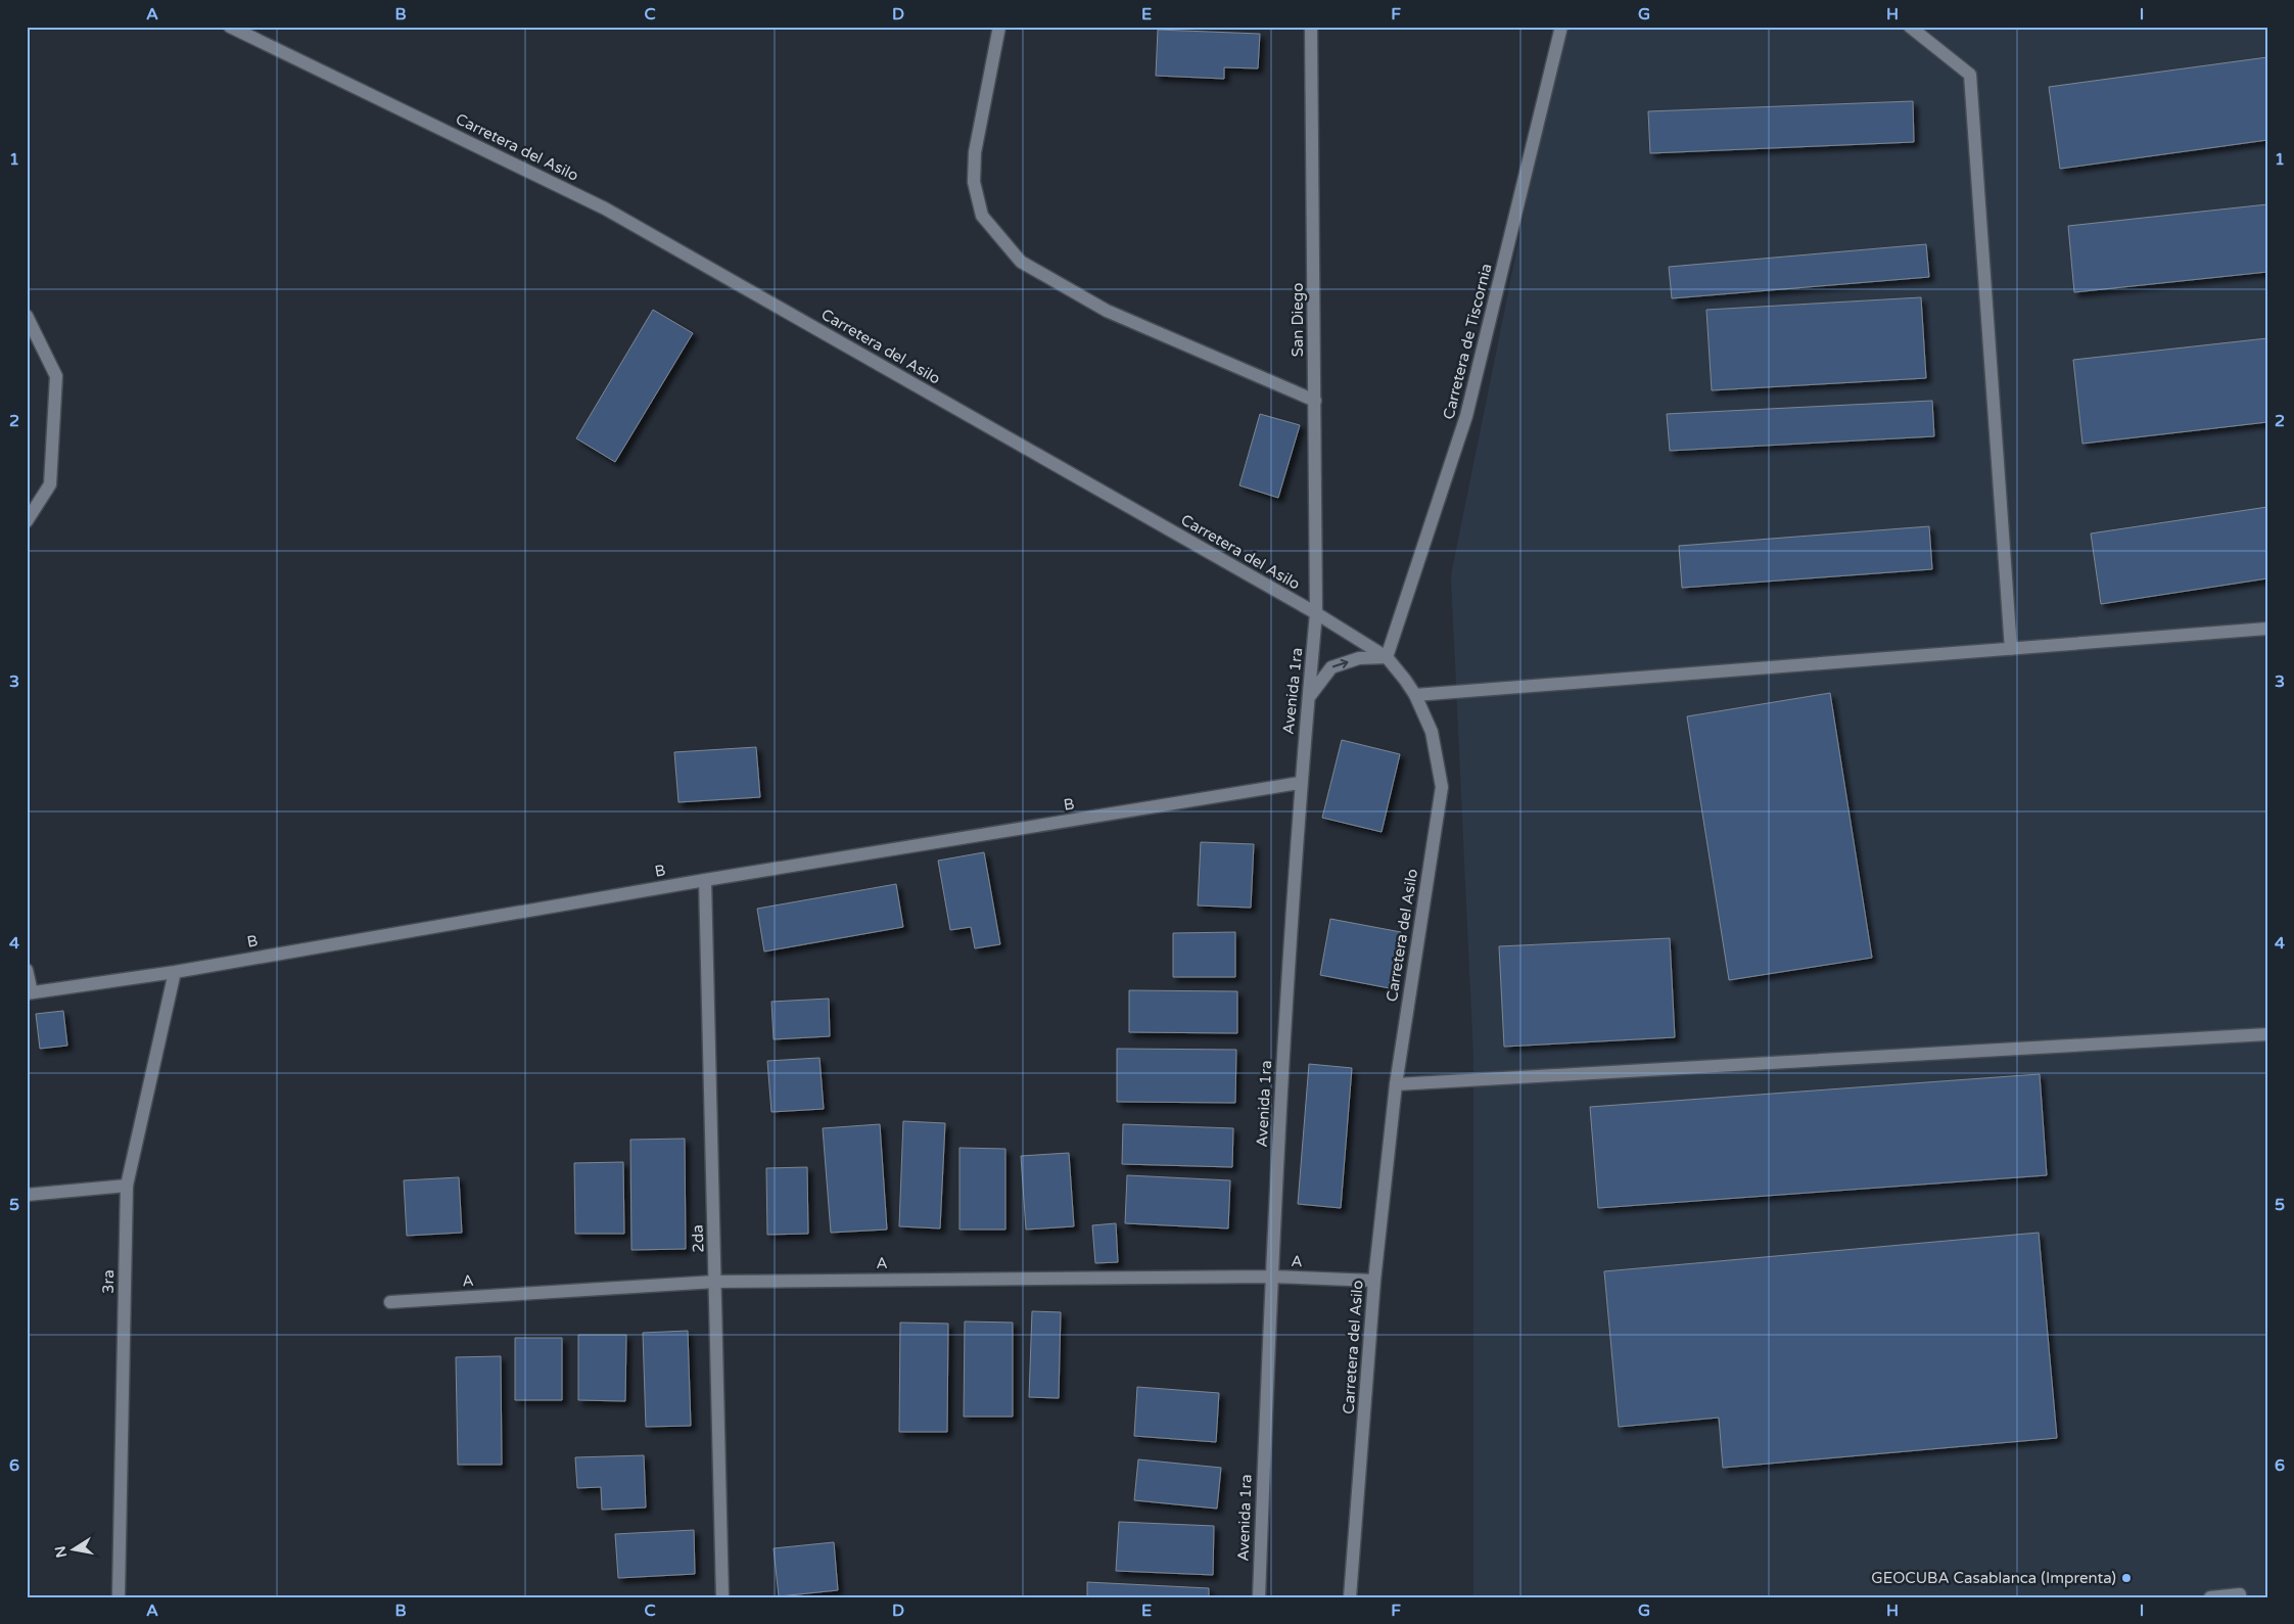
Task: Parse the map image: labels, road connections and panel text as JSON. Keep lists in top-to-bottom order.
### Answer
{
  "streets": {
    "street": [
      "Carretera del Asilo",
      "San Diego",
      "Carretera de Tiscornia",
      "Avenida 1ra",
      "B",
      "2da",
      "A",
      "3ra"
    ]
  },
  "crossings": [
    ["Carretera del Asilo", "San Diego"],
    ["Carretera del Asilo", "Carretera de Tiscornia"],
    ["Carretera del Asilo", "Avenida 1ra"],
    ["Carretera del Asilo", "A"],
    ["San Diego", "Avenida 1ra"],
    ["Avenida 1ra", "B"],
    ["Avenida 1ra", "A"],
    ["B", "2da"],
    ["B", "3ra"],
    ["2da", "A"]
  ],
  "places": ["GEOCUBA Casablanca (Imprenta)"],
  "north": "left",
  "grid": {
    "columns": [
      "A",
      "B",
      "C",
      "D",
      "E",
      "F",
      "G",
      "H",
      "I"
    ],
    "rows": [
      "1",
      "2",
      "3",
      "4",
      "5",
      "6"
    ]
  }
}
